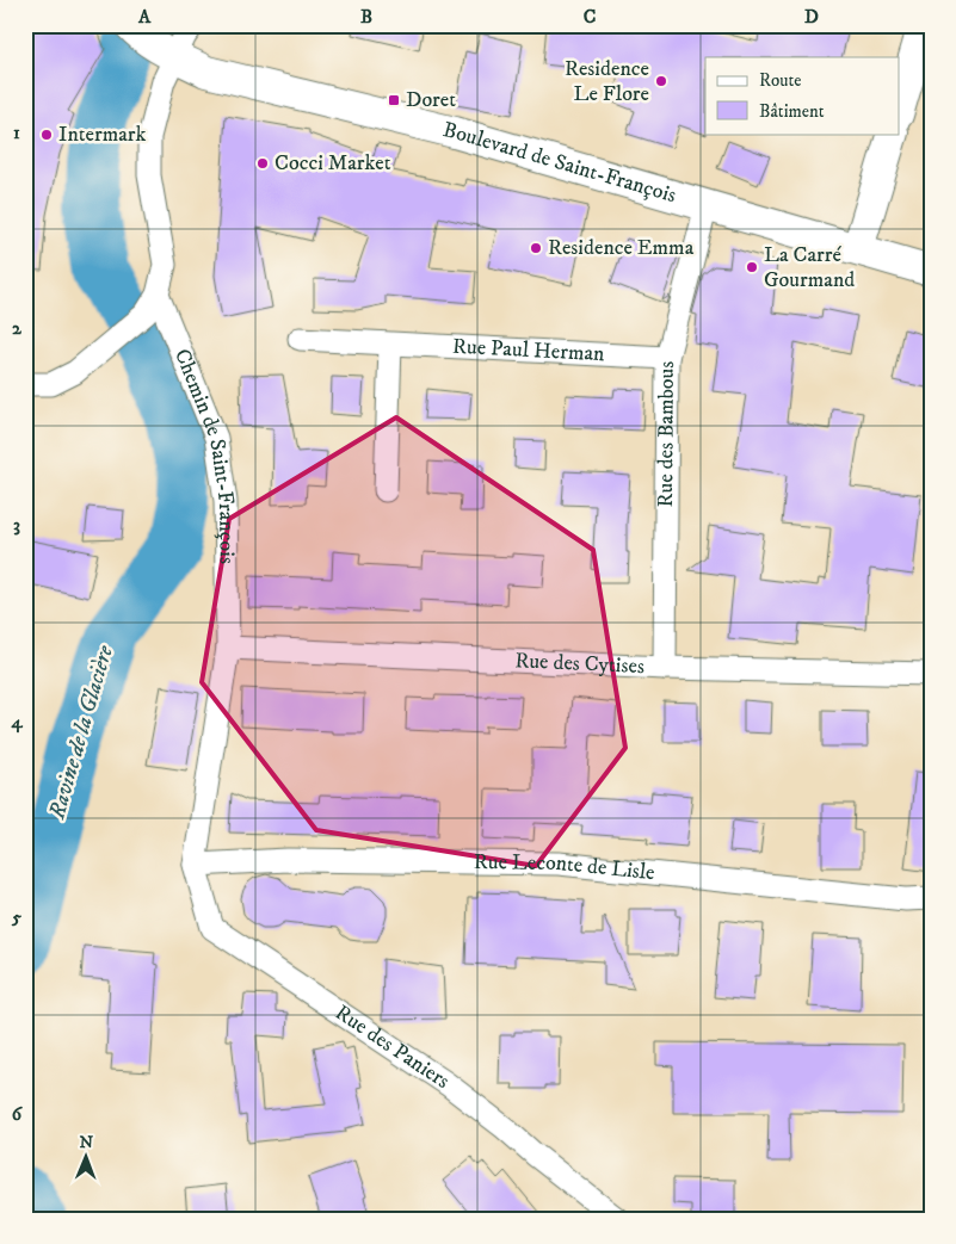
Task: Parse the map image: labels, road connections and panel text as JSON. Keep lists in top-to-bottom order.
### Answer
{
  "streets": {
    "main road": ["Boulevard de Saint-François"],
    "street": [
      "Rue Paul Herman",
      "Rue des Bambous",
      "Chemin de Saint-François",
      "Rue des Cytises",
      "Rue Leconte de Lisle",
      "Rue des Paniers"
    ]
  },
  "crossings": [
    ["Boulevard de Saint-François", "Rue des Bambous"],
    ["Rue Paul Herman", "Rue des Bambous"],
    ["Rue des Bambous", "Rue des Cytises"],
    ["Chemin de Saint-François", "Rue des Cytises"],
    ["Chemin de Saint-François", "Rue Leconte de Lisle"],
    ["Chemin de Saint-François", "Rue des Paniers"],
    ["Rue Leconte de Lisle", "Rue des Paniers"]
  ],
  "water": ["Ravine de la Glacière"],
  "places": {
    "other": [
      "Residence Le Flore",
      "Intermark",
      "Cocci Market",
      "Residence Emma",
      "La Carré Gourmand"
    ],
    "transit": ["Doret"]
  },
  "legend": ["Route", "Bâtiment"],
  "north": "top",
  "grid": {
    "columns": [
      "A",
      "B",
      "C",
      "D"
    ],
    "rows": [
      "1",
      "2",
      "3",
      "4",
      "5",
      "6"
    ]
  }
}
